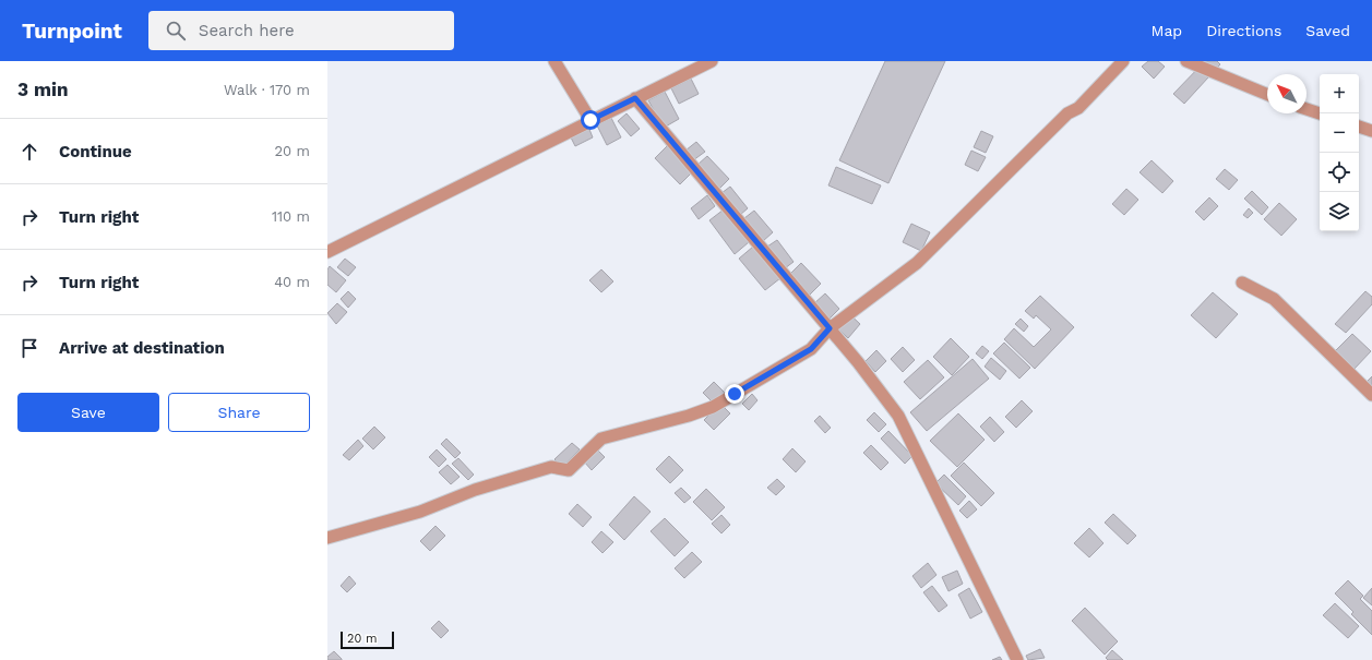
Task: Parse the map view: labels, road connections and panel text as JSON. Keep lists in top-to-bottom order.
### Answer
{
  "scale_bar": "20 m",
  "north": "top left",
  "page": {
    "header": "Turnpoint",
    "search": "Search here",
    "nav": ["Map", "Directions", "Saved"],
    "heading": ["3 min", "Walk · 170 m"],
    "map_buttons": ["+", "−"],
    "list": [
      ["Continue", "20 m"],
      ["Turn right", "110 m"],
      ["Turn right", "40 m"],
      "Arrive at destination"
    ],
    "buttons": ["Save", "Share"],
    "scale": "20 m"
  }
}
